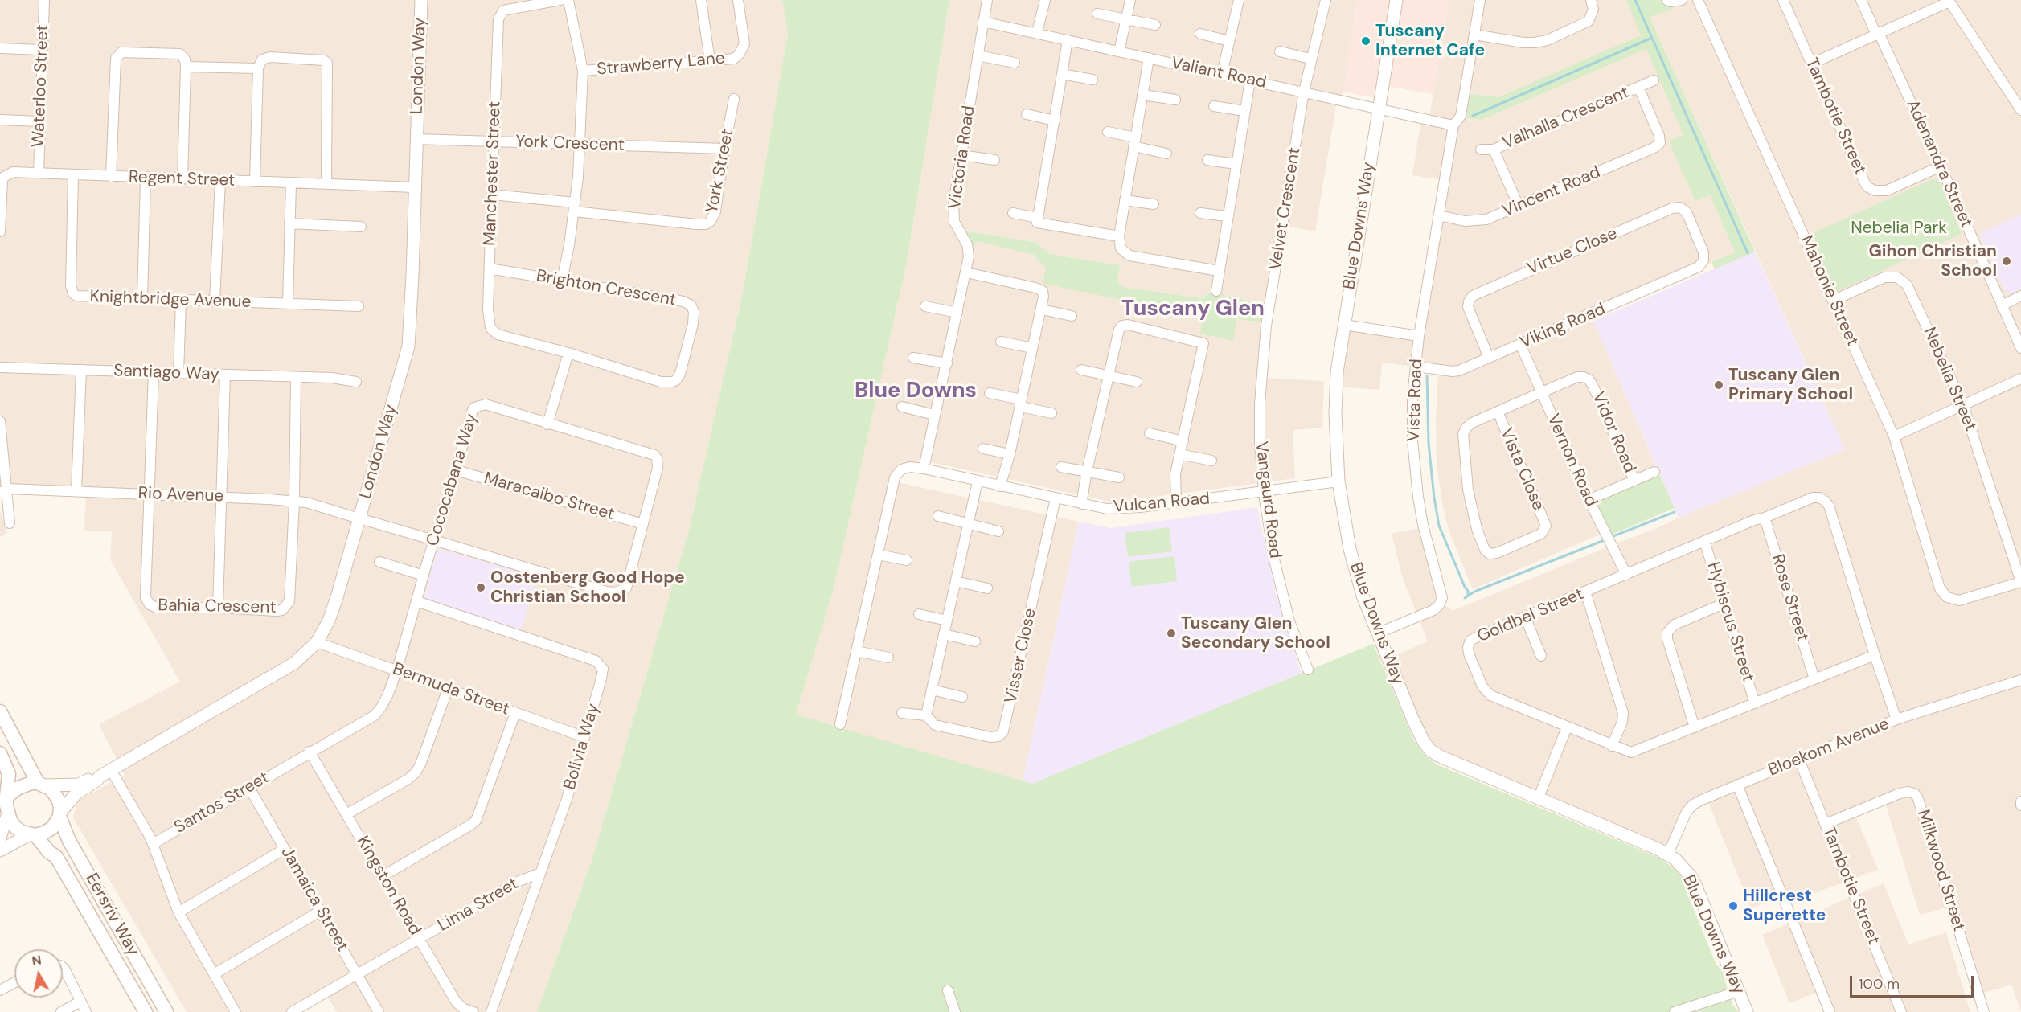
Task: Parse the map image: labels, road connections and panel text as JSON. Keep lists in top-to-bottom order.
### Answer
{
  "streets": {
    "main road": ["Eersriv Way"],
    "street": [
      "Strawberry Lane",
      "London Way",
      "Valiant Road",
      "Waterloo Street",
      "Tambotie Street",
      "Valhalla Crescent",
      "York Crescent",
      "Victoria Road",
      "Adenandra Street",
      "York Street",
      "Manchester Street",
      "Regent Street",
      "Vincent Road",
      "Velvet Crescent",
      "Blue Downs Way",
      "Virtue Close",
      "Brighton Crescent",
      "Mahonie Street",
      "Knightbridge Avenue",
      "Viking Road",
      "Santiago Way",
      "Nebelia Street",
      "Vista Road",
      "Vidor Road",
      "Vernon Road",
      "Vista Close",
      "Cococabana Way",
      "Rio Avenue",
      "Maracaibo Street",
      "Vangaurd Road",
      "Vulcan Road",
      "Rose Street",
      "Bahia Crescent",
      "Goldbel Street",
      "Hybiscus Street",
      "Visser Close",
      "Bermuda Street",
      "Bolivia Way",
      "Bloekom Avenue",
      "Santos Street",
      "Milkwood Street",
      "Kingston Road",
      "Jamaica Street",
      "Lima Street"
    ]
  },
  "crossings": [
    ["London Way", "York Crescent"],
    ["London Way", "Regent Street"],
    ["London Way", "Rio Avenue"],
    ["London Way", "Bermuda Street"],
    ["London Way", "Eersriv Way"],
    ["Valiant Road", "Victoria Road"],
    ["Valiant Road", "Velvet Crescent"],
    ["Valiant Road", "Blue Downs Way"],
    ["Valiant Road", "Vista Road"],
    ["Waterloo Street", "Regent Street"],
    ["Tambotie Street", "Adenandra Street"],
    ["Tambotie Street", "Bloekom Avenue"],
    ["Tambotie Street", "Milkwood Street"],
    ["Valhalla Crescent", "Vincent Road"],
    ["York Crescent", "York Street"],
    ["York Crescent", "Manchester Street"],
    ["Victoria Road", "Vulcan Road"],
    ["York Street", "Manchester Street"],
    ["Manchester Street", "Brighton Crescent"],
    ["Regent Street", "Knightbridge Avenue"],
    ["Vincent Road", "Vista Road"],
    ["Velvet Crescent", "Vangaurd Road"],
    ["Blue Downs Way", "Vista Road"],
    ["Blue Downs Way", "Vulcan Road"],
    ["Blue Downs Way", "Bloekom Avenue"],
    ["Virtue Close", "Viking Road"],
    ["Mahonie Street", "Nebelia Street"],
    ["Viking Road", "Vista Road"],
    ["Viking Road", "Vernon Road"],
    ["Santiago Way", "Bahia Crescent"],
    ["Vidor Road", "Vernon Road"],
    ["Vidor Road", "Vista Close"],
    ["Vernon Road", "Vista Close"],
    ["Vernon Road", "Goldbel Street"],
    ["Cococabana Way", "Rio Avenue"],
    ["Cococabana Way", "Maracaibo Street"],
    ["Cococabana Way", "Bermuda Street"],
    ["Cococabana Way", "Bolivia Way"],
    ["Cococabana Way", "Santos Street"],
    ["Cococabana Way", "Kingston Road"],
    ["Rio Avenue", "Bahia Crescent"],
    ["Vangaurd Road", "Vulcan Road"],
    ["Vulcan Road", "Visser Close"],
    ["Rose Street", "Goldbel Street"],
    ["Goldbel Street", "Hybiscus Street"],
    ["Goldbel Street", "Bloekom Avenue"],
    ["Bermuda Street", "Bolivia Way"],
    ["Bolivia Way", "Lima Street"],
    ["Santos Street", "Jamaica Street"],
    ["Kingston Road", "Lima Street"],
    ["Jamaica Street", "Lima Street"]
  ],
  "districts": ["Tuscany Glen", "Blue Downs"],
  "parks": ["Nebelia Park"],
  "places": [
    "Tuscany Internet Cafe",
    "Gihon Christian School",
    "Tuscany Glen Primary School",
    "Oostenberg Good Hope Christian School",
    "Tuscany Glen Secondary School",
    "Hillcrest Superette"
  ],
  "scale_bar": "100 m",
  "north": "top"
}
